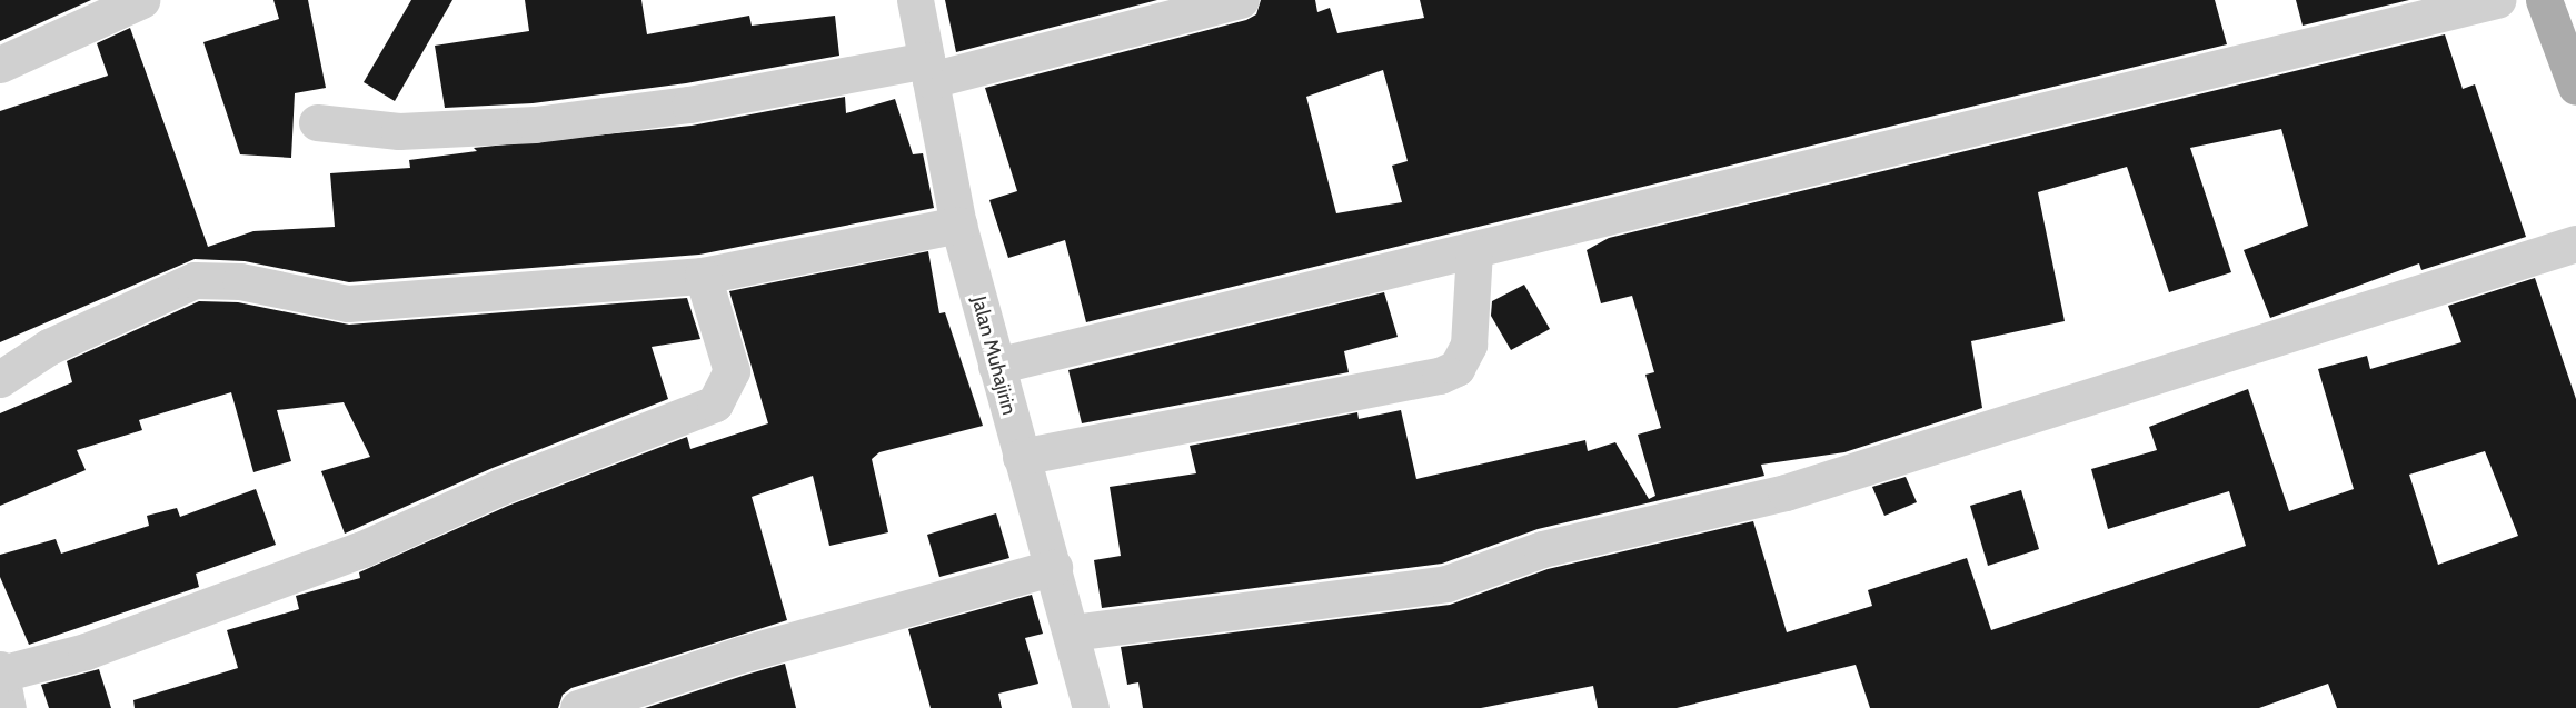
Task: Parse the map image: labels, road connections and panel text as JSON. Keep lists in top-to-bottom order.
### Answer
{
  "streets": {
    "street": ["Jalan Muhajirin"]
  }
}
